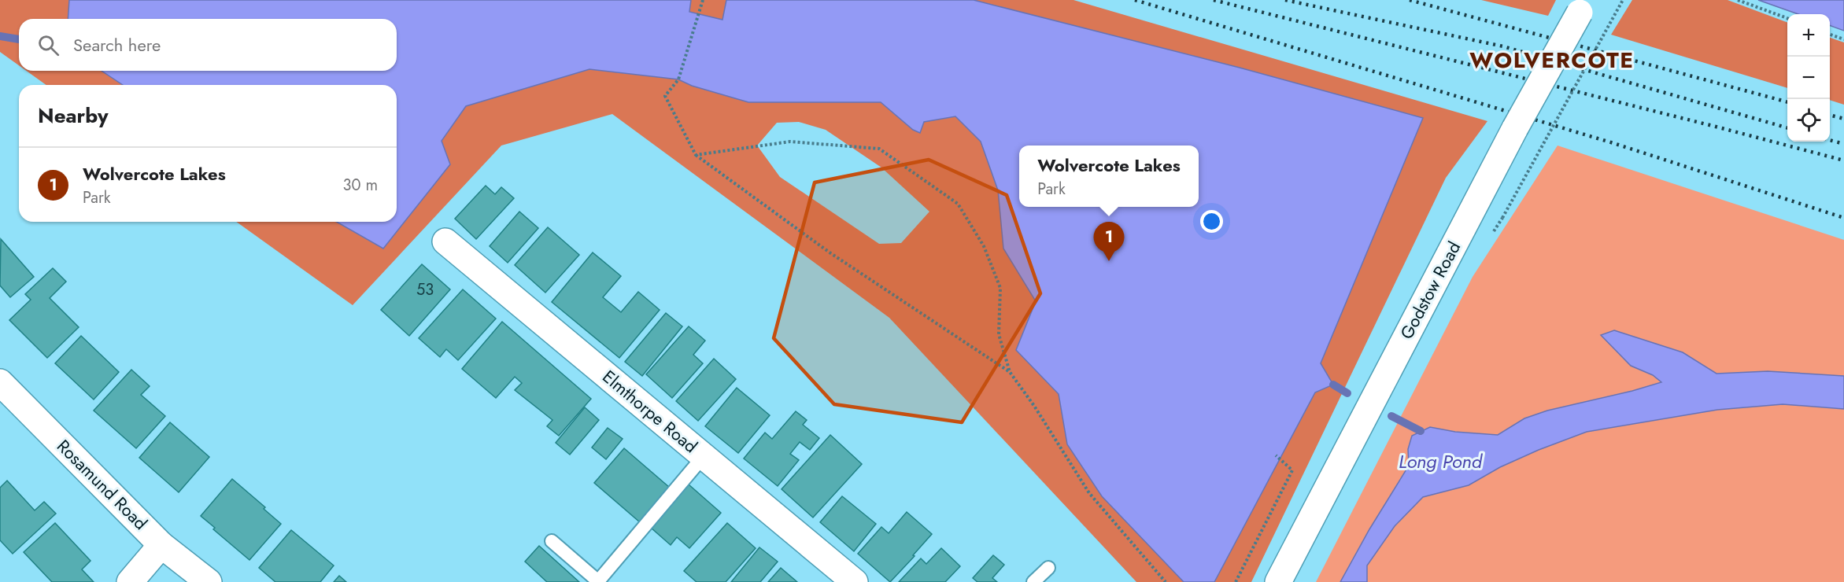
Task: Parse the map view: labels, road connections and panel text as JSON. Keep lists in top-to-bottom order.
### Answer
{
  "streets": {
    "street": ["Godstow Road", "Elmthorpe Road", "Rosamund Road"]
  },
  "districts": ["WOLVERCOTE"],
  "water": ["Long Pond"],
  "house_numbers": ["53"],
  "page": {
    "map_buttons": ["+", "−"],
    "search": "Search here",
    "heading": "Nearby",
    "popup": ["Wolvercote Lakes", "Park"],
    "list": [
      {
        "mark": "1",
        "name": "Wolvercote Lakes",
        "note": "Park",
        "value": "30 m"
      }
    ],
    "pins": "1"
  }
}
